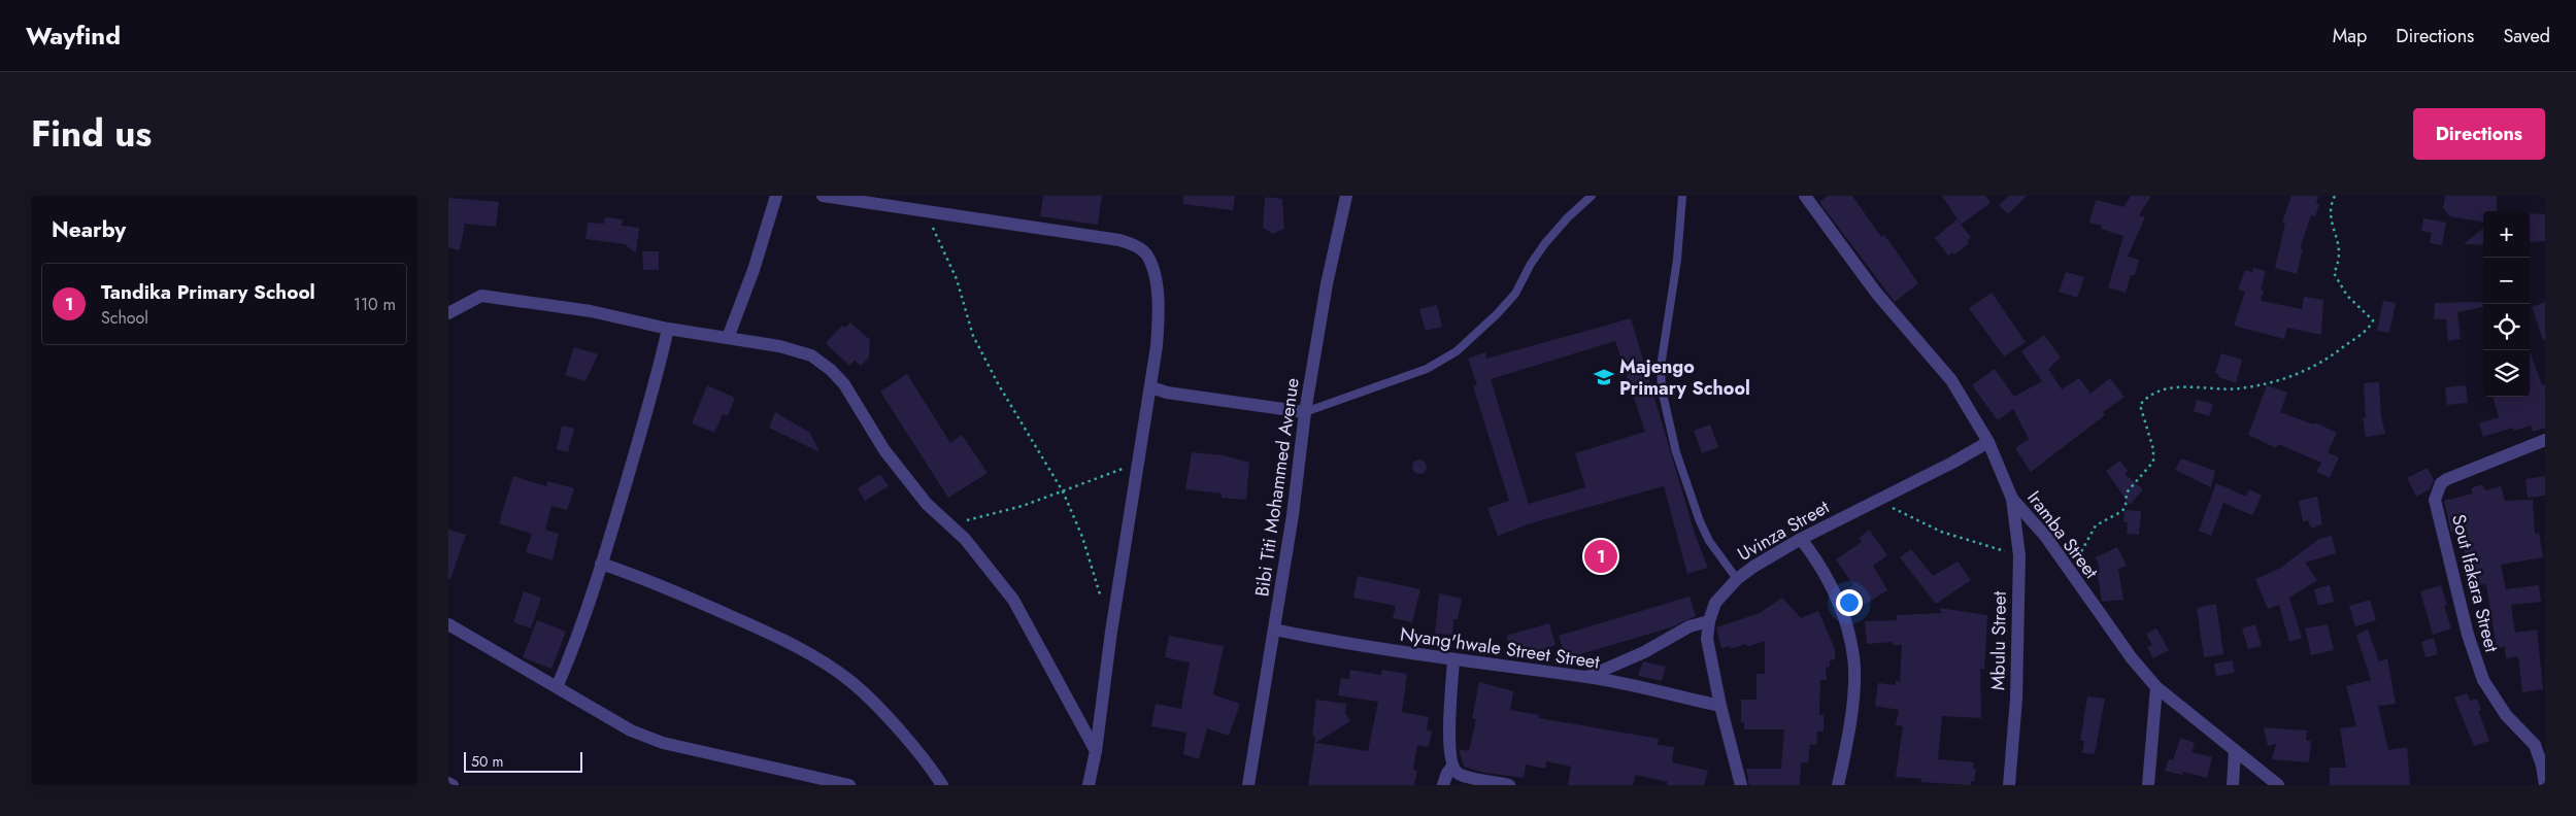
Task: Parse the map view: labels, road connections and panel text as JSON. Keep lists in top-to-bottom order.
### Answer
{
  "streets": {
    "street": [
      "Bibi Titi Mohammed Avenue",
      "Uvinza Street",
      "Iramba Street",
      "Sout Ifakara Street",
      "Mbulu Street",
      "Nyang'hwale Street Street"
    ]
  },
  "crossings": [
    ["Bibi Titi Mohammed Avenue", "Nyang'hwale Street Street"],
    ["Uvinza Street", "Iramba Street"],
    ["Uvinza Street", "Nyang'hwale Street Street"],
    ["Iramba Street", "Mbulu Street"]
  ],
  "places": {
    "school or university": ["Majengo Primary School"]
  },
  "scale_bar": "50 m",
  "page": {
    "header": "Wayfind",
    "nav": ["Map", "Directions", "Saved"],
    "title": "Find us",
    "buttons": "Directions",
    "heading": "Nearby",
    "map_buttons": ["+", "−"],
    "list": [
      {
        "mark": "1",
        "name": "Tandika Primary School",
        "note": "School",
        "value": "110 m"
      }
    ],
    "pins": "1",
    "scale": "50 m"
  }
}
